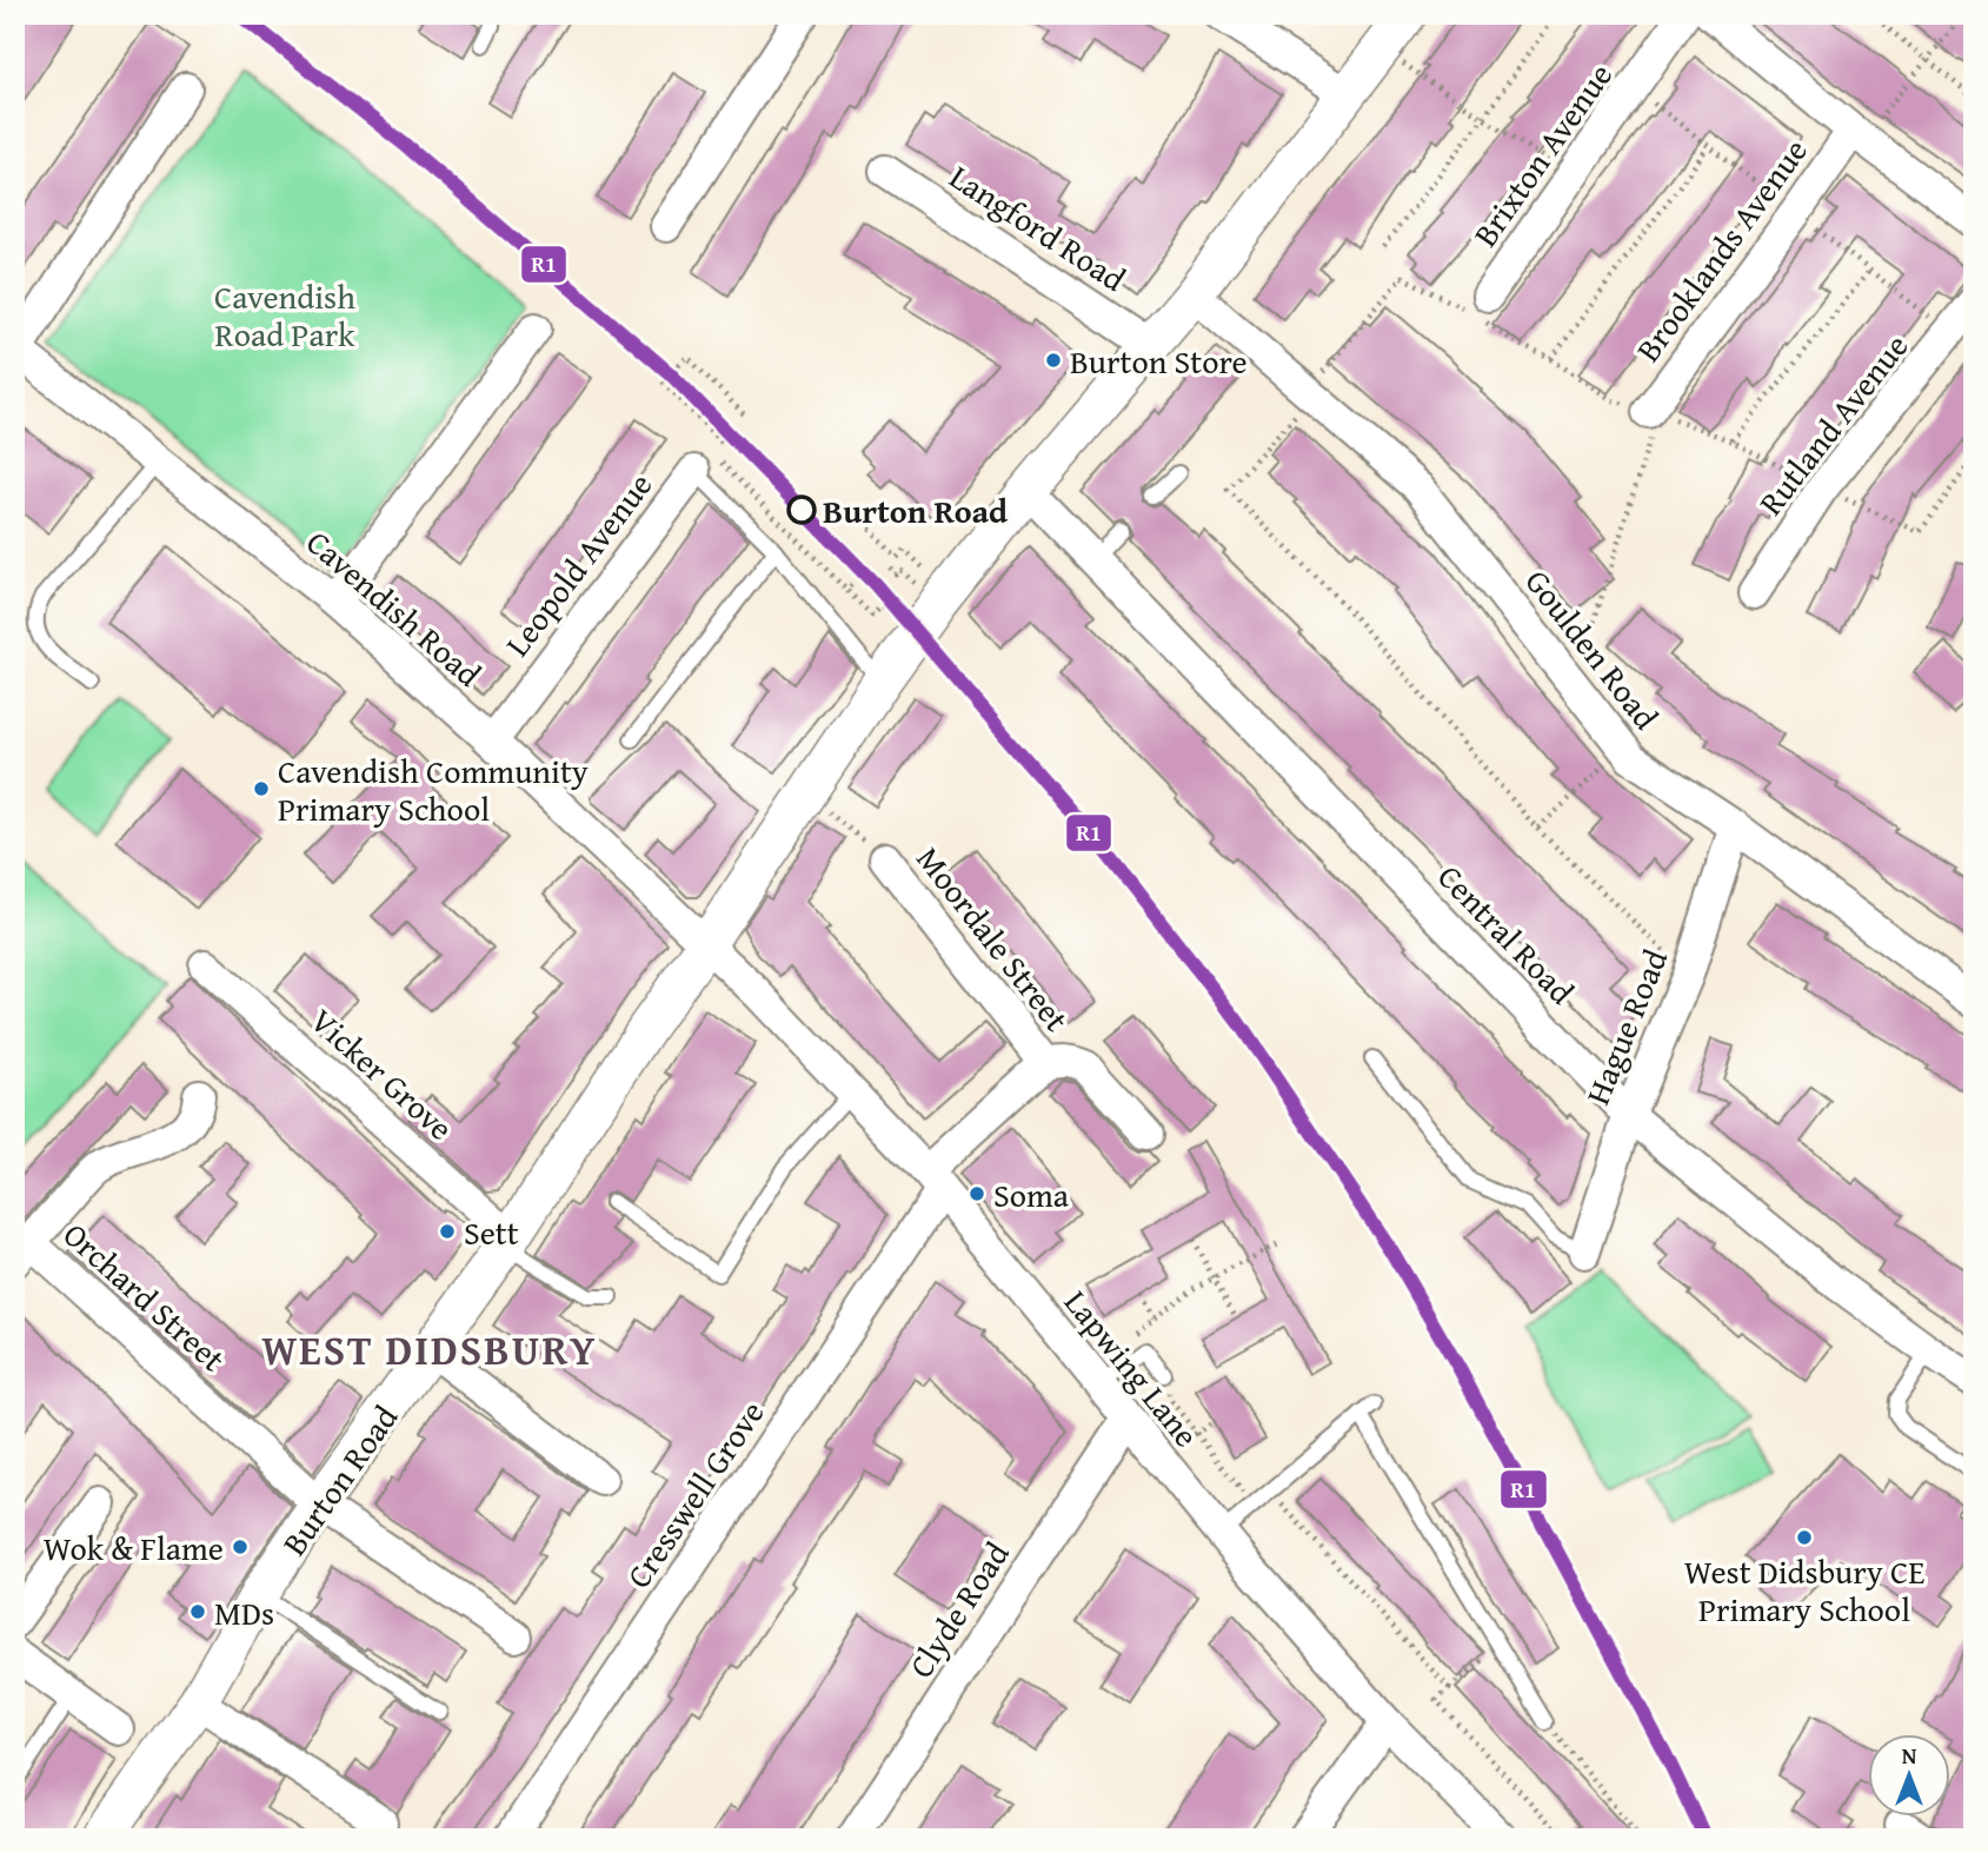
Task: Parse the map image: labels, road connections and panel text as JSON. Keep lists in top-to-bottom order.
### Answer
{
  "streets": {
    "street": [
      "Brixton Avenue",
      "Langford Road",
      "Brooklands Avenue",
      "Rutland Avenue",
      "Leopold Avenue",
      "Cavendish Road",
      "Goulden Road",
      "Central Road",
      "Moordale Street",
      "Hague Road",
      "Vicker Grove",
      "Orchard Street",
      "Lapwing Lane",
      "Burton Road",
      "Cresswell Grove",
      "Clyde Road"
    ]
  },
  "crossings": [
    ["Langford Road", "Burton Road"],
    ["Leopold Avenue", "Cavendish Road"],
    ["Cavendish Road", "Lapwing Lane"],
    ["Cavendish Road", "Burton Road"],
    ["Goulden Road", "Hague Road"],
    ["Goulden Road", "Burton Road"],
    ["Central Road", "Hague Road"],
    ["Central Road", "Burton Road"],
    ["Moordale Street", "Cresswell Grove"],
    ["Vicker Grove", "Burton Road"],
    ["Orchard Street", "Burton Road"],
    ["Lapwing Lane", "Burton Road"],
    ["Lapwing Lane", "Cresswell Grove"],
    ["Lapwing Lane", "Clyde Road"]
  ],
  "districts": ["WEST DIDSBURY"],
  "parks": ["Cavendish Road Park"],
  "places": [
    "Burton Store",
    "Burton Road",
    "Cavendish Community Primary School",
    "Soma",
    "Sett",
    "West Didsbury CE Primary School",
    "Wok & Flame",
    "MDs"
  ],
  "lines": ["transit line R1"],
  "north": "top"
}
